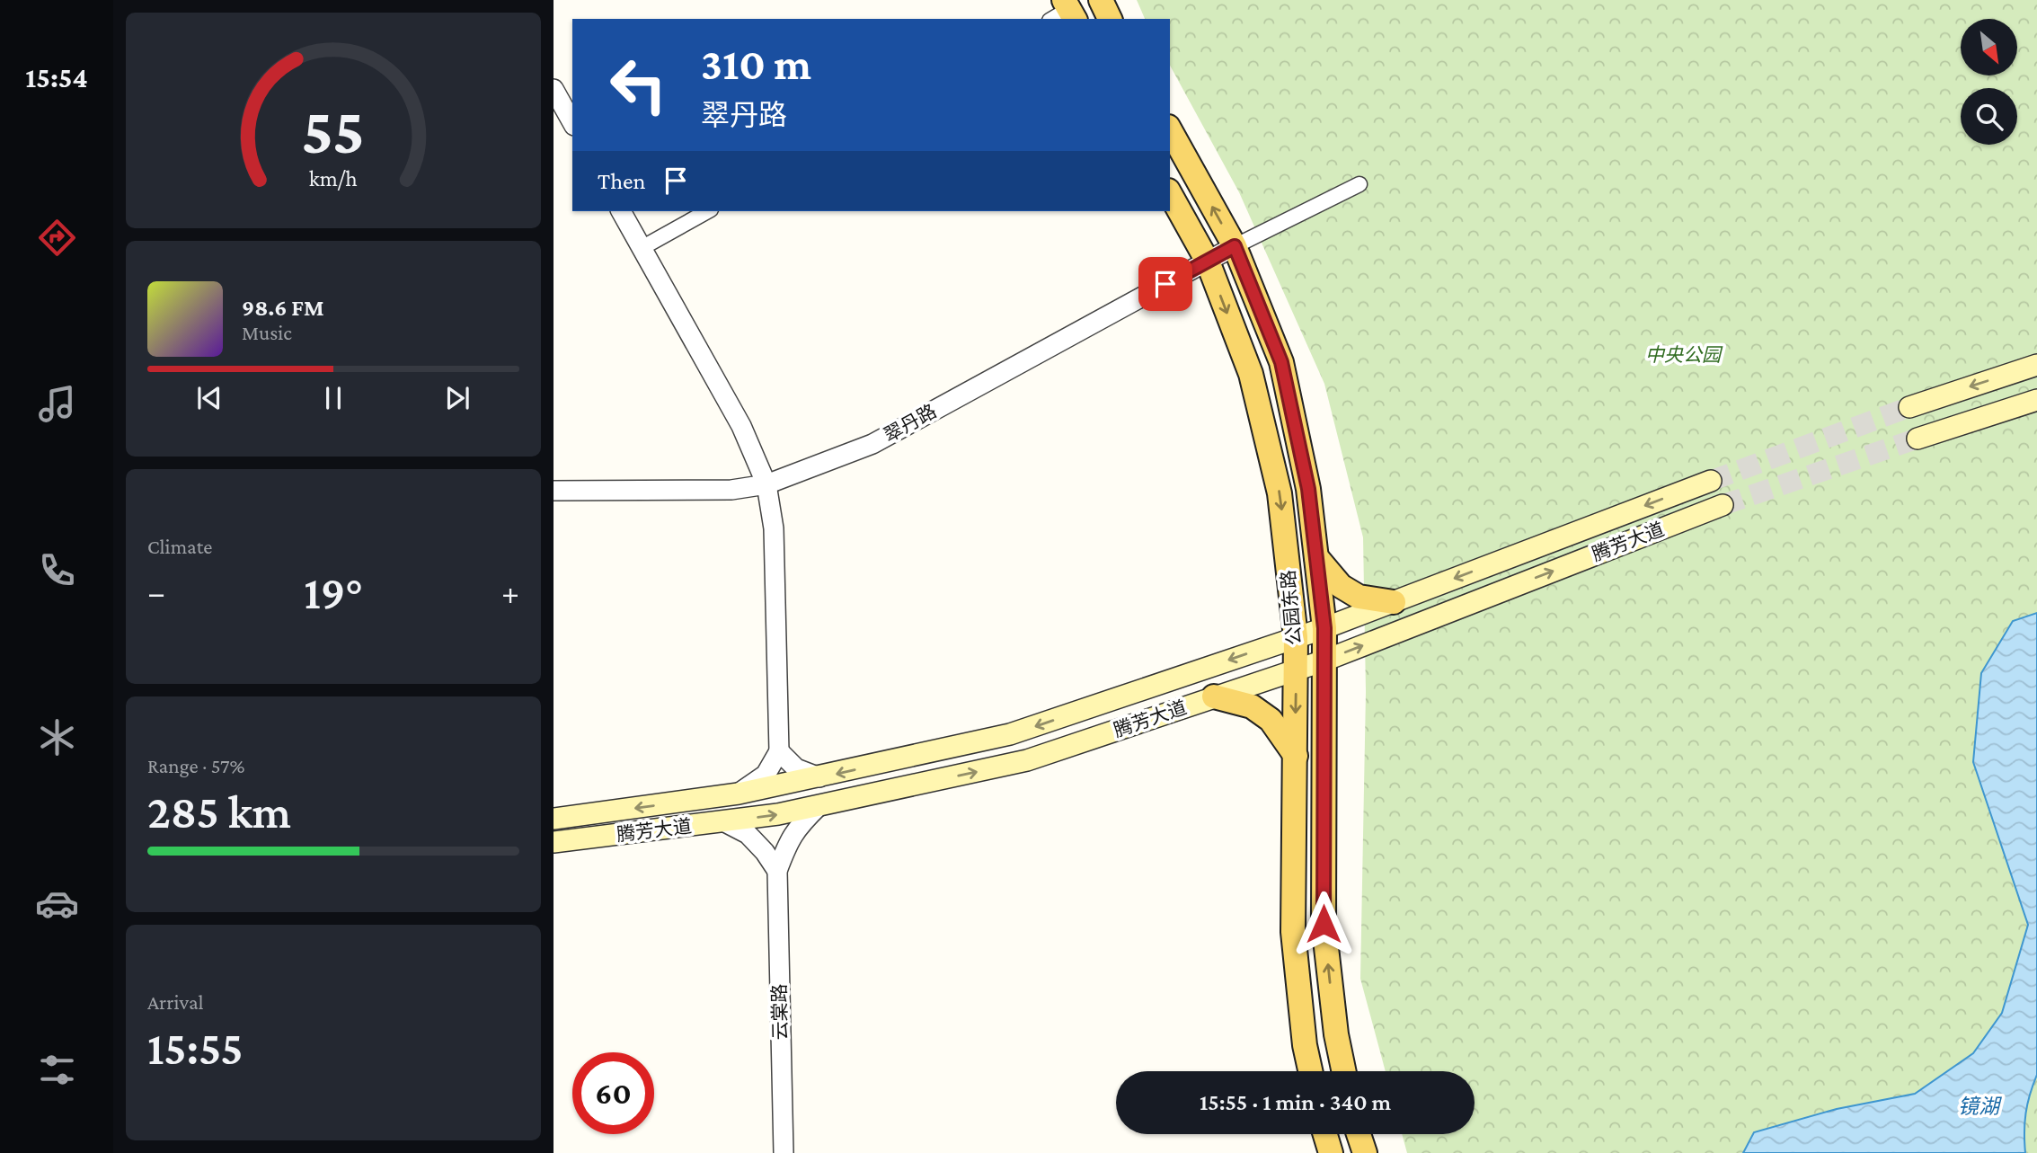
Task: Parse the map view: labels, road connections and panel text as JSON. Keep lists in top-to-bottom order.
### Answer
{
  "streets": {
    "main road": ["腾芳大道", "公园东路"],
    "street": ["翠丹路", "云棠路"]
  },
  "crossings": [
    ["翠丹路", "公园东路"],
    ["腾芳大道", "公园东路"]
  ],
  "water": ["镜湖"],
  "parks": ["中央公园"],
  "north": "bottom right",
  "page": {
    "tabs": "15:54",
    "turn": ["310 m", "翠丹路"],
    "then": "Then",
    "song": ["98.6 FM", "Music"],
    "tile": [
      "Climate",
      ["Range · 57%", "285 km"],
      ["Arrival", "15:55"]
    ],
    "heat": ["−", "19°", "+"],
    "limit": "60",
    "trip": "15:55 · 1 min · 340 m",
    "gauge": ["55", "km/h"]
  }
}
